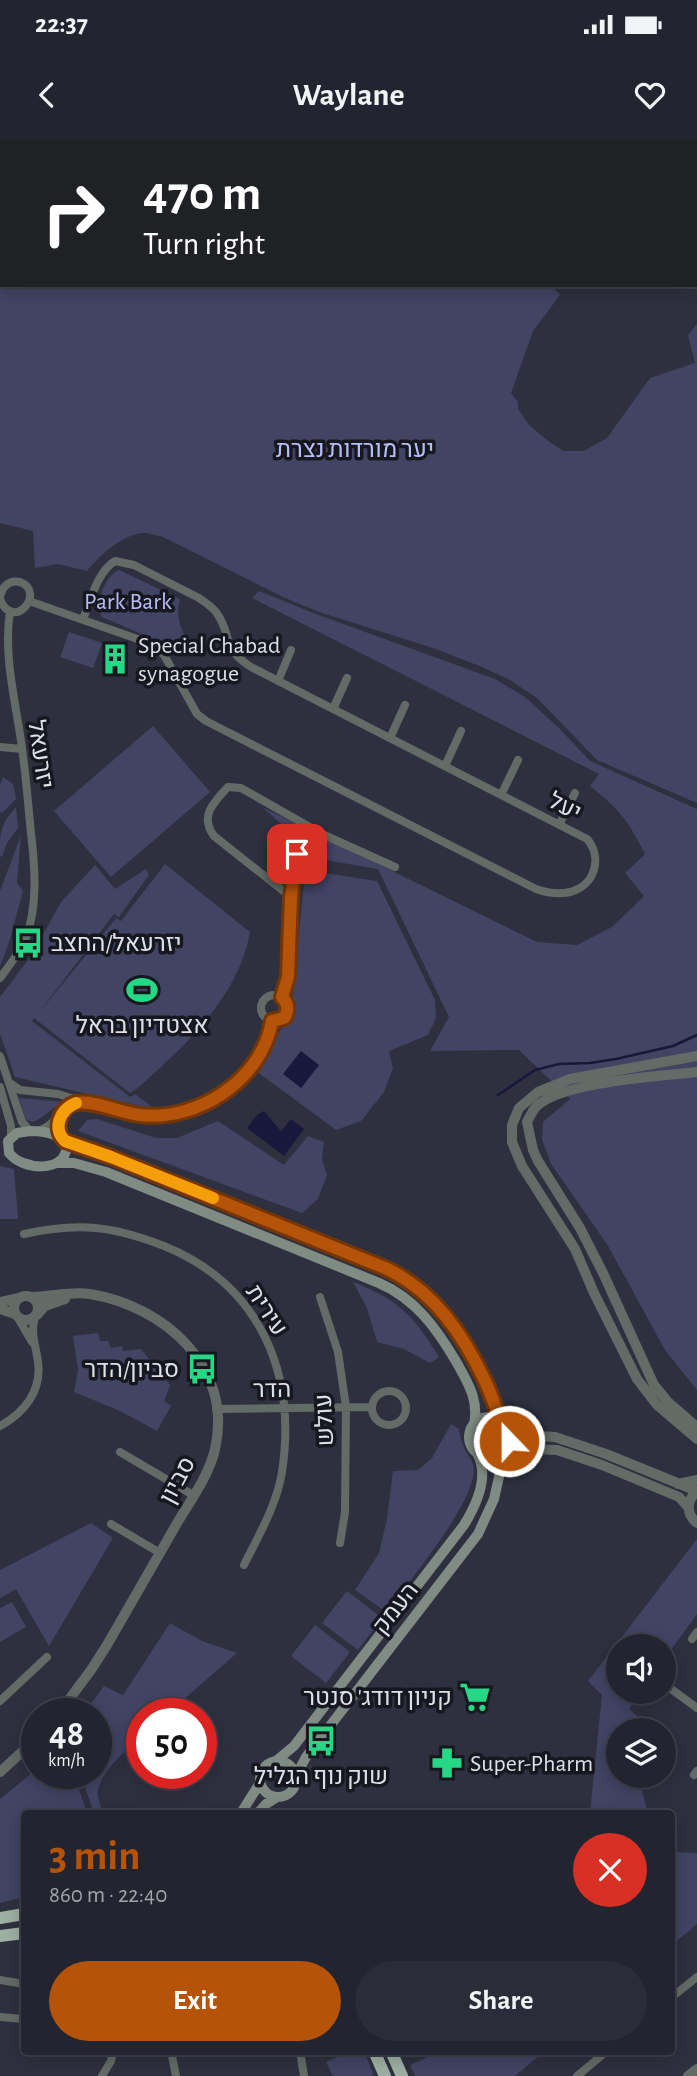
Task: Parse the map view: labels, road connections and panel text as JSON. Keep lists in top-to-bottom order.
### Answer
{
  "streets": {
    "main road": ["העמק"],
    "street": [
      "יזרעאל",
      "יעל",
      "עירית",
      "הדר",
      "עולש",
      "סביון"
    ]
  },
  "crossings": [
    ["עירית", "הדר"],
    ["הדר", "עולש"],
    ["הדר", "סביון"]
  ],
  "parks": ["יער מורדות נצרת", "Park Bark"],
  "places": {
    "building": ["Special Chabad synagogue"],
    "bus stop": ["יזרעאל/החצב", "סביון/הדר", "שוק נוף הגליל"],
    "sports": ["אצטדיון בראל"],
    "supermarket": ["קניון דודג' סנטר"],
    "pharmacy": ["Super-Pharm"]
  },
  "page": {
    "status": "22:37",
    "header": "Waylane",
    "turn": ["470 m", "Turn right"],
    "speed": "48 km/h",
    "limit": "50",
    "heading": ["3 min", "860 m · 22:40"],
    "buttons": ["Exit", "Share"]
  }
}
